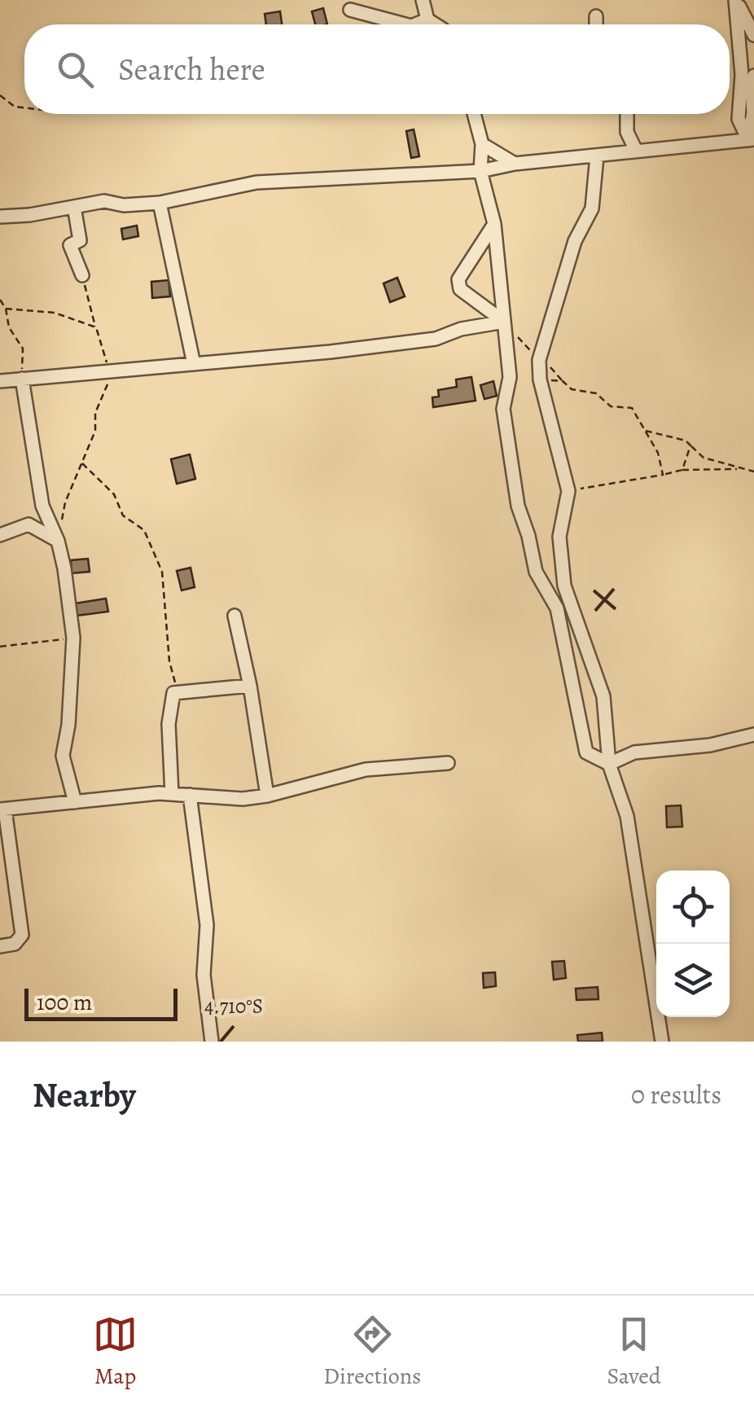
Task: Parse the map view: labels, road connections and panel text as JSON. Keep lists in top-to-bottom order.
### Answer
{
  "scale_bar": "100 m",
  "page": {
    "search": "Search here",
    "scale": "100 m",
    "heading": ["Nearby", "0 results"],
    "nav": ["Map", "Directions", "Saved"]
  },
  "coordinates": ["4.710°S"]
}
